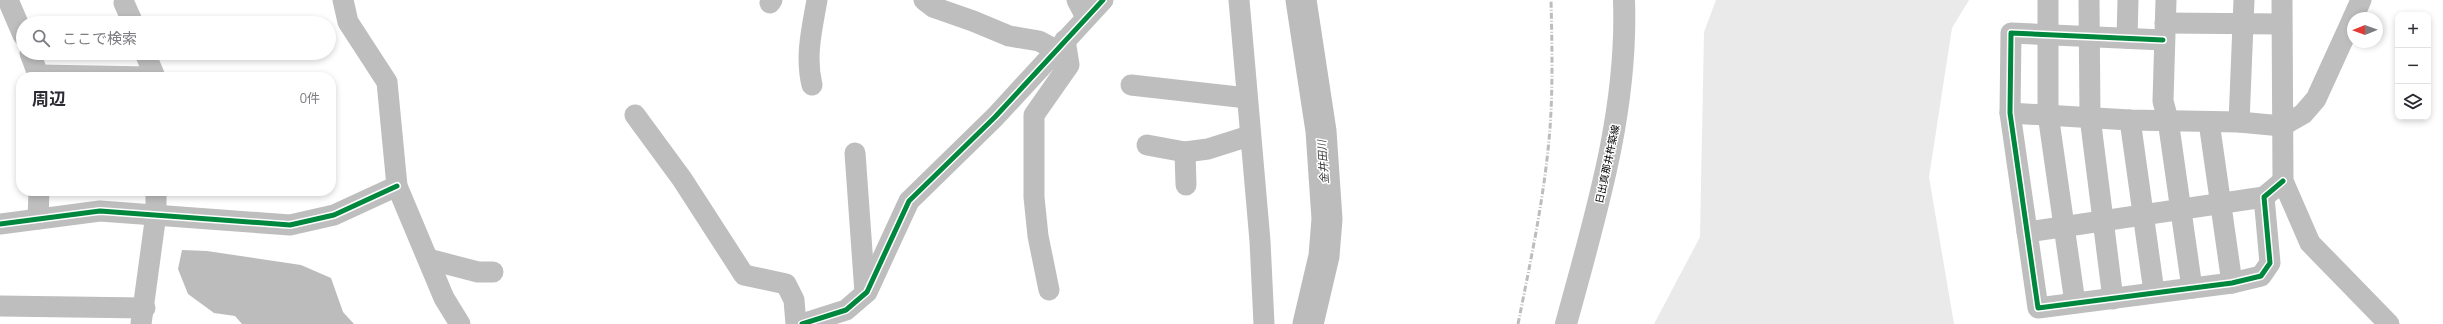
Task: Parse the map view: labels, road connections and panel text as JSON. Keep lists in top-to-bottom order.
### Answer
{
  "streets": {
    "main road": ["日出真那井杵築線"]
  },
  "water": ["金井田川"],
  "north": "left",
  "page": {
    "map_buttons": ["+", "−"],
    "search": "ここで検索",
    "heading": ["周辺", "0件"]
  }
}
